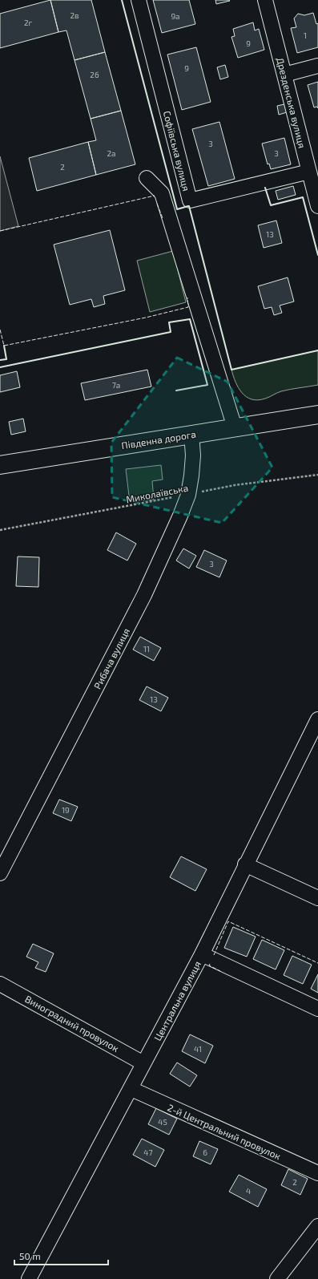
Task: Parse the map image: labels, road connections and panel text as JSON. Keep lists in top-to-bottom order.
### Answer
{
  "streets": {
    "highway": ["Південна дорога"],
    "street": [
      "Дрезденська вулиця",
      "Софіївська вулиця",
      "Рибача вулиця",
      "Центральна вулиця",
      "Виноградний провулок",
      "2-й Центральний провулок"
    ],
    "path": ["Миколаївська"]
  },
  "crossings": [
    ["Дрезденська вулиця", "Софіївська вулиця"],
    ["Південна дорога", "Рибача вулиця"],
    ["Миколаївська", "Рибача вулиця"],
    ["Центральна вулиця", "Виноградний провулок"],
    ["Центральна вулиця", "2-й Центральний провулок"]
  ],
  "house_numbers": [
    "2в",
    "9а",
    "2г",
    "1",
    "9",
    "9",
    "2б",
    "3",
    "2а",
    "3",
    "2",
    "13",
    "7а",
    "3",
    "11",
    "13",
    "19",
    "41",
    "45",
    "47",
    "6",
    "2",
    "4"
  ],
  "scale_bar": "50 m"
}
